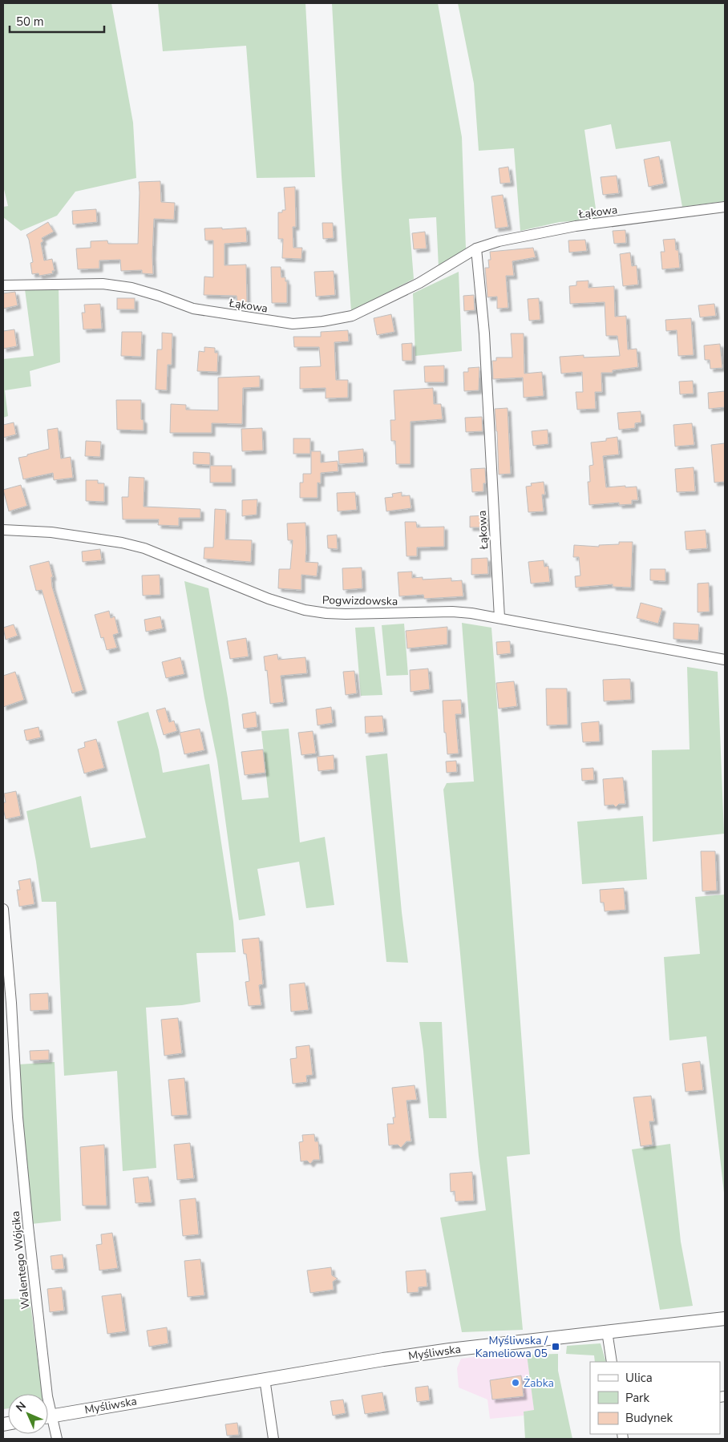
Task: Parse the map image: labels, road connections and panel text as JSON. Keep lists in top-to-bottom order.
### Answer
{
  "streets": {
    "street": [
      "Łąkowa",
      "Pogwizdowska",
      "Walentego Wójcika",
      "Myśliwska"
    ]
  },
  "crossings": [
    ["Łąkowa", "Pogwizdowska"]
  ],
  "places": {
    "transit": ["Myśliwska / Kameliowa 05"],
    "other": ["Żabka"]
  },
  "legend": ["Ulica", "Park", "Budynek"],
  "scale_bar": "50 m",
  "north": "top left"
}
